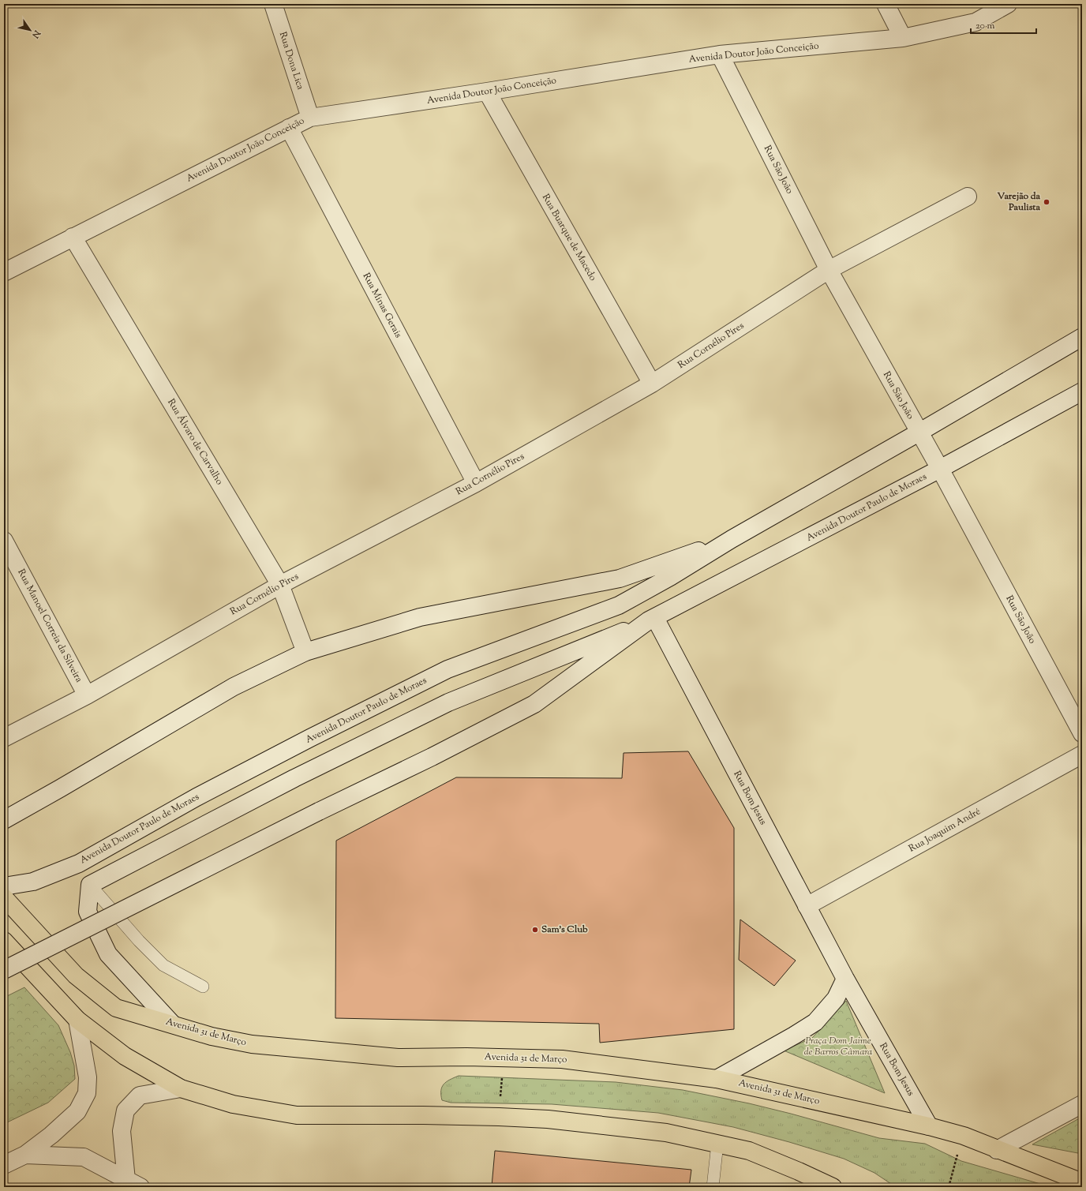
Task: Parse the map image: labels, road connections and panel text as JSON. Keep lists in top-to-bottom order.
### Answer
{
  "streets": {
    "main road": ["Avenida 31 de Março"],
    "street": [
      "Avenida Doutor João Conceição",
      "Rua Dona Lica",
      "Rua São João",
      "Rua Buarque de Macedo",
      "Rua Minas Gerais",
      "Rua Cornélio Pires",
      "Rua Álvaro de Carvalho",
      "Avenida Doutor Paulo de Moraes",
      "Rua Manoel Correia da Silveira",
      "Rua Bom Jesus",
      "Rua Joaquim André"
    ]
  },
  "crossings": [
    ["Avenida Doutor João Conceição", "Rua Dona Lica"],
    ["Avenida Doutor João Conceição", "Rua São João"],
    ["Avenida Doutor João Conceição", "Rua Buarque de Macedo"],
    ["Avenida Doutor João Conceição", "Rua Minas Gerais"],
    ["Avenida Doutor João Conceição", "Rua Álvaro de Carvalho"],
    ["Rua São João", "Rua Cornélio Pires"],
    ["Rua São João", "Avenida Doutor Paulo de Moraes"],
    ["Rua Buarque de Macedo", "Rua Cornélio Pires"],
    ["Rua Minas Gerais", "Rua Cornélio Pires"],
    ["Rua Cornélio Pires", "Rua Álvaro de Carvalho"],
    ["Rua Cornélio Pires", "Rua Manoel Correia da Silveira"],
    ["Rua Álvaro de Carvalho", "Avenida Doutor Paulo de Moraes"],
    ["Avenida Doutor Paulo de Moraes", "Rua Bom Jesus"],
    ["Rua Bom Jesus", "Rua Joaquim André"],
    ["Rua Bom Jesus", "Avenida 31 de Março"]
  ],
  "parks": ["Praça Dom Jaime de Barros Câmara"],
  "places": ["Varejão da Paulista", "Sam's Club"],
  "scale_bar": "20 m",
  "north": "bottom right"
}
